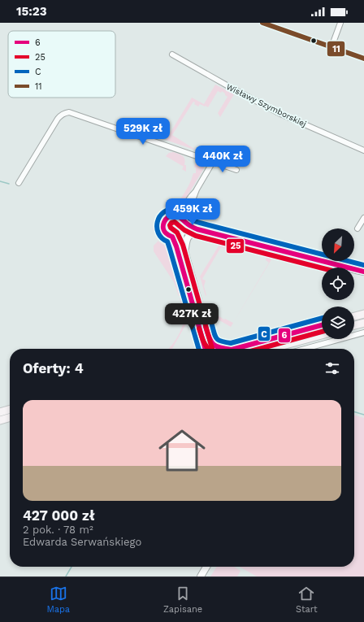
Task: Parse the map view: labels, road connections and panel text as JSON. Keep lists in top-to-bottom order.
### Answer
{
  "streets": {
    "street": ["Wisławy Szymborskiej"]
  },
  "lines": [
    "transit line 11",
    "transit line C",
    "transit line 6",
    "transit line 25"
  ],
  "legend": [
    "6",
    "25",
    "C",
    "11"
  ],
  "north": "bottom left",
  "page": {
    "status": "15:23",
    "price": [
      "529K zł",
      "440K zł",
      "459K zł",
      "427K zł"
    ],
    "heading": "Oferty: 4",
    "list": [
      {
        "name": "427 000 zł",
        "note": "2 pok. · 78 m² · Edwarda Serwańskiego"
      }
    ],
    "tabs": ["Mapa", "Zapisane", "Start"]
  }
}
